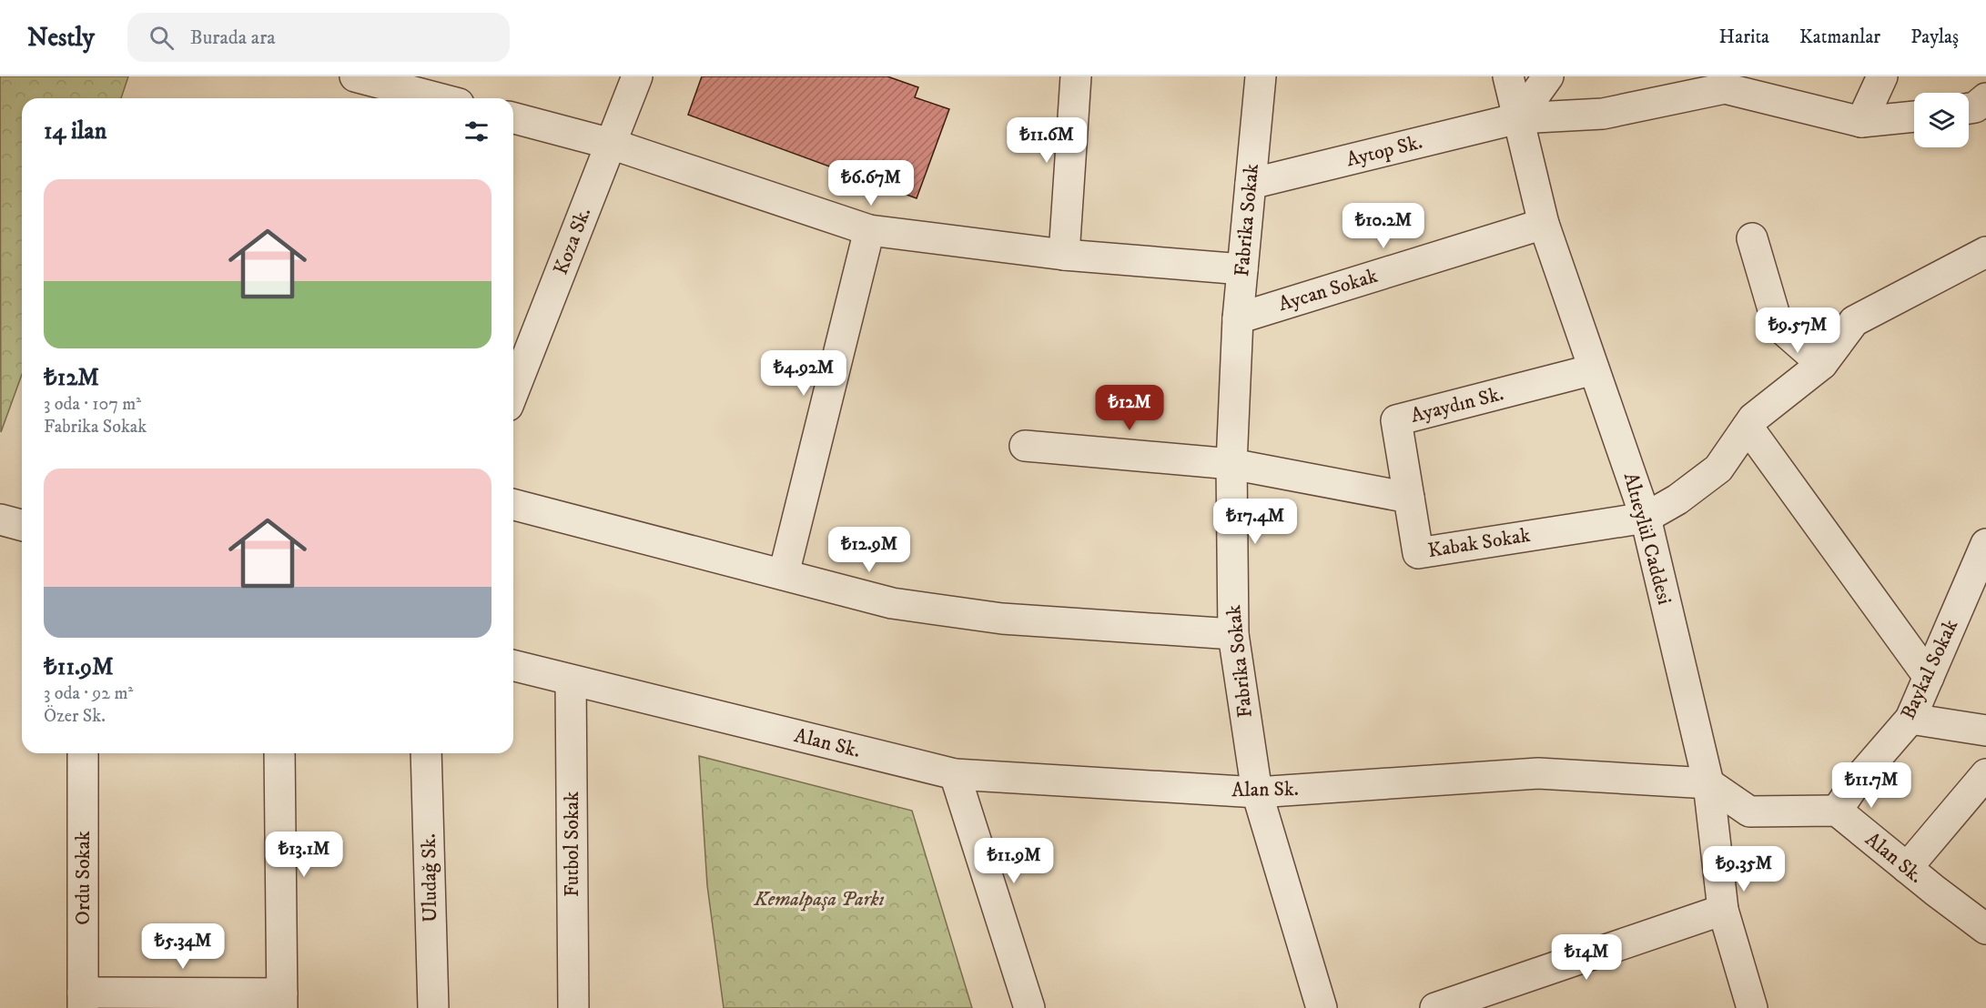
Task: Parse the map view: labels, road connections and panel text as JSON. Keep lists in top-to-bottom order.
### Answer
{
  "streets": {
    "street": [
      "Aytop Sk.",
      "Fabrika Sokak",
      "Koza Sk.",
      "Aycan Sokak",
      "Ayaydın Sk.",
      "Altıeylül Caddesi",
      "Kabak Sokak",
      "Baykal Sokak",
      "Alan Sk.",
      "Futbol Sokak",
      "Ordu Sokak",
      "Uludağ Sk."
    ]
  },
  "crossings": [
    ["Aytop Sk.", "Fabrika Sokak"],
    ["Aytop Sk.", "Altıeylül Caddesi"],
    ["Fabrika Sokak", "Aycan Sokak"],
    ["Fabrika Sokak", "Alan Sk."],
    ["Aycan Sokak", "Altıeylül Caddesi"],
    ["Ayaydın Sk.", "Altıeylül Caddesi"],
    ["Ayaydın Sk.", "Kabak Sokak"],
    ["Altıeylül Caddesi", "Kabak Sokak"],
    ["Altıeylül Caddesi", "Alan Sk."],
    ["Baykal Sokak", "Alan Sk."],
    ["Alan Sk.", "Futbol Sokak"]
  ],
  "parks": ["Kemalpaşa Parkı"],
  "page": {
    "header": "Nestly",
    "search": "Burada ara",
    "nav": ["Harita", "Katmanlar", "Paylaş"],
    "heading": "14 ilan",
    "price": [
      "₺11.6M",
      "₺6.67M",
      "₺10.2M",
      "₺9.57M",
      "₺4.92M",
      "₺12M",
      "₺17.4M",
      "₺12.9M",
      "₺11.7M",
      "₺13.1M",
      "₺11.9M",
      "₺9.35M",
      "₺5.34M",
      "₺14M"
    ],
    "list": [
      {
        "name": "₺12M",
        "note": "3 oda · 107 m² · Fabrika Sokak"
      },
      {
        "name": "₺11.9M",
        "note": "3 oda · 92 m² · Özer Sk."
      }
    ]
  }
}
